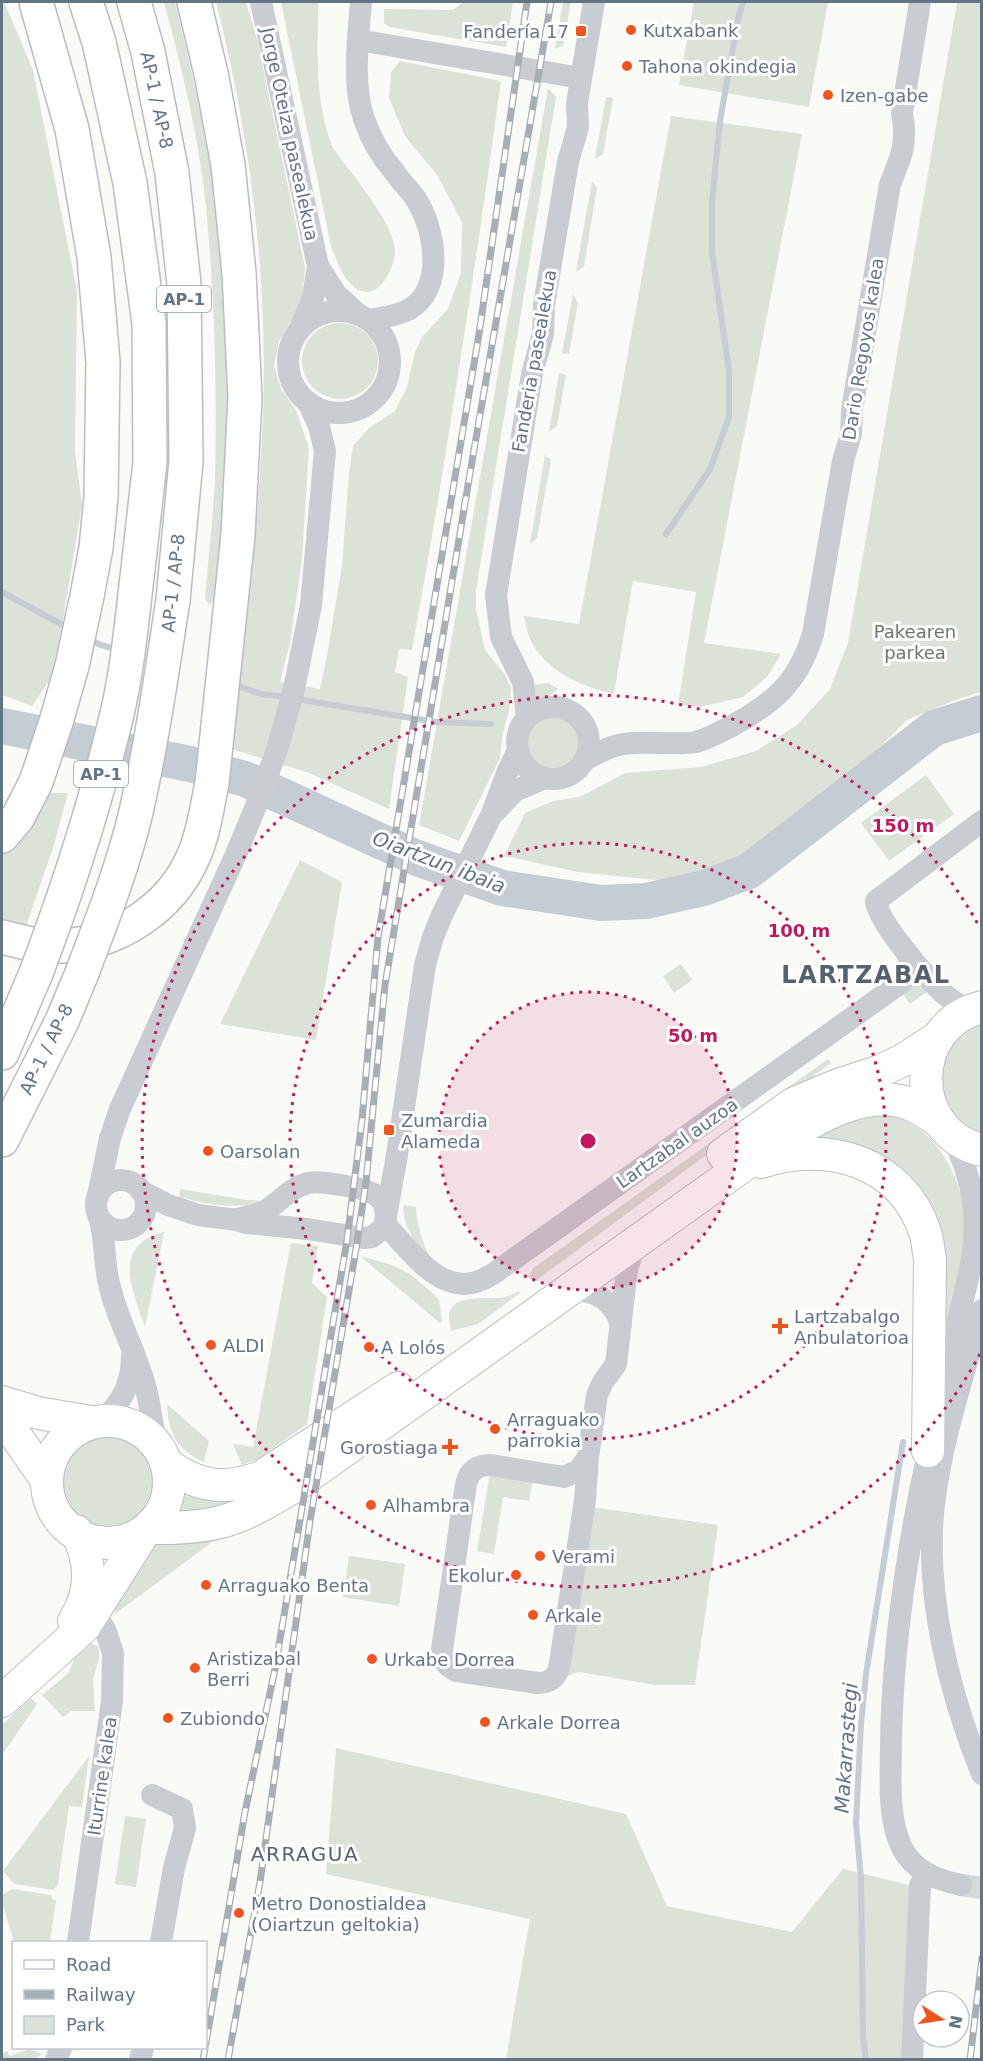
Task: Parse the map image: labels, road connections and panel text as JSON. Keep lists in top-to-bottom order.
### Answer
{
  "streets": {
    "highway": ["AP-1 / AP-8", "AP-1"],
    "street": [
      "Jorge Oteiza pasealekua",
      "Dario Regoyos kalea",
      "Fanderia pasealekua",
      "Lartzabal auzoa",
      "Iturrine kalea"
    ]
  },
  "crossings": [
    ["Dario Regoyos kalea", "Fanderia pasealekua"]
  ],
  "districts": ["LARTZABAL", "ARRAGUA"],
  "water": ["Oiartzun ibaia", "Makarrastegi"],
  "parks": ["Pakearen parkea"],
  "places": {
    "other": [
      "Kutxabank",
      "Tahona okindegia",
      "Izen-gabe",
      "Oarsolan",
      "ALDI",
      "A Lolós",
      "Arraguako parrokia",
      "Alhambra",
      "Verami",
      "Ekolur",
      "Arraguako Benta",
      "Arkale",
      "Urkabe Dorrea",
      "Aristizabal Berri",
      "Zubiondo",
      "Arkale Dorrea",
      "Metro Donostialdea (Oiartzun geltokia)"
    ],
    "transit": ["Fandería 17", "Zumardia Alameda"],
    "health": ["Lartzabalgo Anbulatorioa", "Gorostiaga"]
  },
  "legend": ["Road", "Railway", "Park"],
  "north": "right",
  "rings": ["150 m", "100 m", "50 m"]
}
